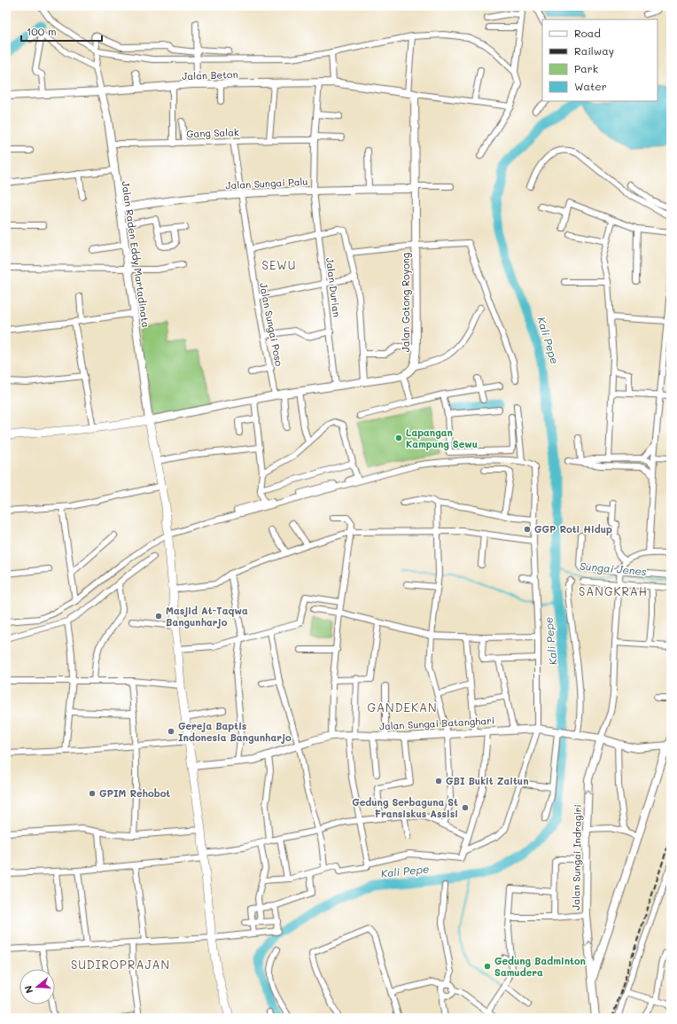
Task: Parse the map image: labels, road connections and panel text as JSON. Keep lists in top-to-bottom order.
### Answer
{
  "streets": {
    "main road": [
      "Jalan Beton",
      "Jalan Sungai Palu",
      "Jalan Raden Eddy Martadinata",
      "Jalan Gotong Royong",
      "Jalan Sungai Batanghari",
      "Jalan Sungai Indragiri"
    ],
    "street": ["Gang Salak", "Jalan Durian", "Jalan Sungai Poso"]
  },
  "crossings": [
    ["Jalan Beton", "Jalan Raden Eddy Martadinata"],
    ["Jalan Beton", "Jalan Durian"],
    ["Jalan Beton", "Jalan Gotong Royong"],
    ["Gang Salak", "Jalan Raden Eddy Martadinata"],
    ["Gang Salak", "Jalan Durian"],
    ["Gang Salak", "Jalan Sungai Poso"],
    ["Jalan Sungai Palu", "Jalan Raden Eddy Martadinata"],
    ["Jalan Sungai Palu", "Jalan Durian"],
    ["Jalan Sungai Palu", "Jalan Gotong Royong"],
    ["Jalan Sungai Palu", "Jalan Sungai Poso"],
    ["Jalan Sungai Batanghari", "Jalan Sungai Indragiri"]
  ],
  "districts": [
    "SEWU",
    "SANGKRAH",
    "GANDEKAN",
    "SUDIROPRAJAN"
  ],
  "water": ["Kali Pepe", "Sungai Jenes"],
  "places": [
    "Lapangan Kampung Sewu",
    "GGP Roti Hidup",
    "Masjid At-Taqwa Bangunharjo",
    "Gereja Baptis Indonesia Bangunharjo",
    "GBI Bukit Zaitun",
    "GPIM Rehobot",
    "Gedung Serbaguna St Fransiskus Assisi",
    "Gedung Badminton Samudera"
  ],
  "legend": [
    "Road",
    "Railway",
    "Park",
    "Water"
  ],
  "scale_bar": "100 m",
  "north": "left"
}
